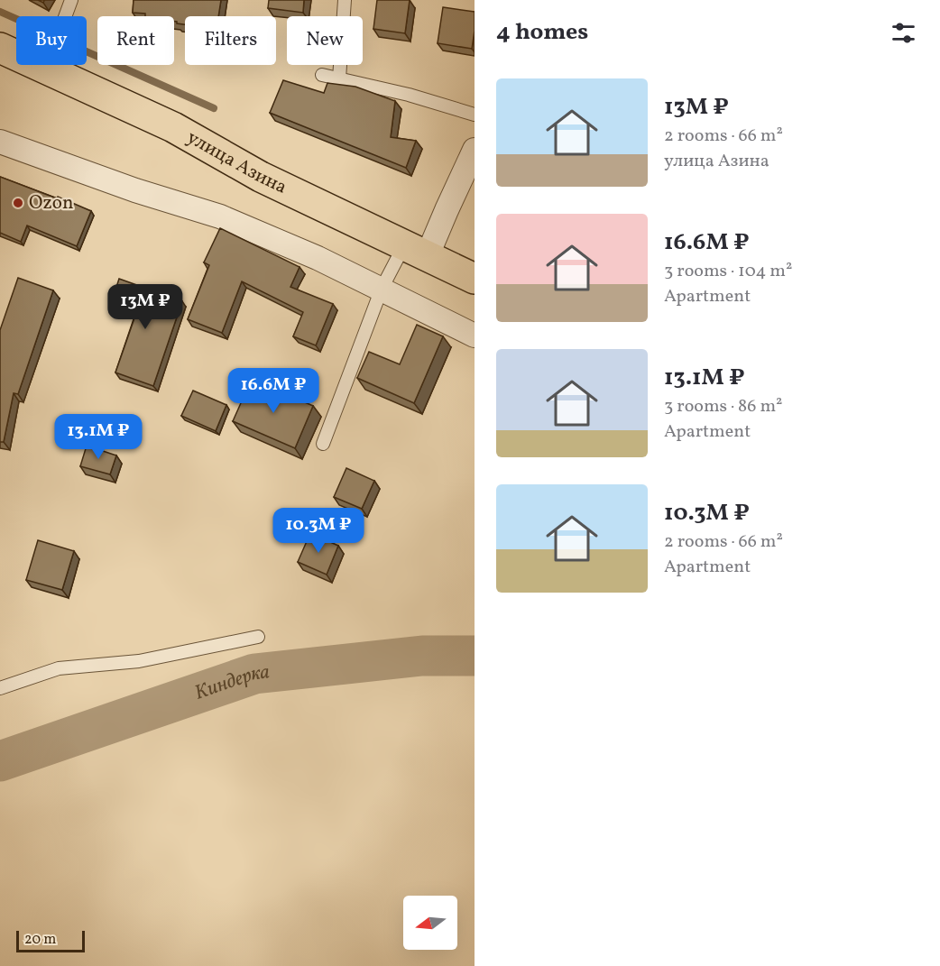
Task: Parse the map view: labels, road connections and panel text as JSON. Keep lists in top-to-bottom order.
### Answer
{
  "streets": {
    "main road": ["улица Азина"]
  },
  "water": ["Киндерка"],
  "places": ["Ozon"],
  "scale_bar": "20 m",
  "north": "left",
  "page": {
    "heading": "4 homes",
    "chip": [
      "Buy",
      "Rent",
      "Filters",
      "New"
    ],
    "list": [
      {
        "name": "13M ₽",
        "note": "2 rooms · 66 m² · улица Азина"
      },
      {
        "name": "16.6M ₽",
        "note": "3 rooms · 104 m² · Apartment"
      },
      {
        "name": "13.1M ₽",
        "note": "3 rooms · 86 m² · Apartment"
      },
      {
        "name": "10.3M ₽",
        "note": "2 rooms · 66 m² · Apartment"
      }
    ],
    "price": [
      "13M ₽",
      "16.6M ₽",
      "13.1M ₽",
      "10.3M ₽"
    ],
    "scale": "20 m"
  }
}
